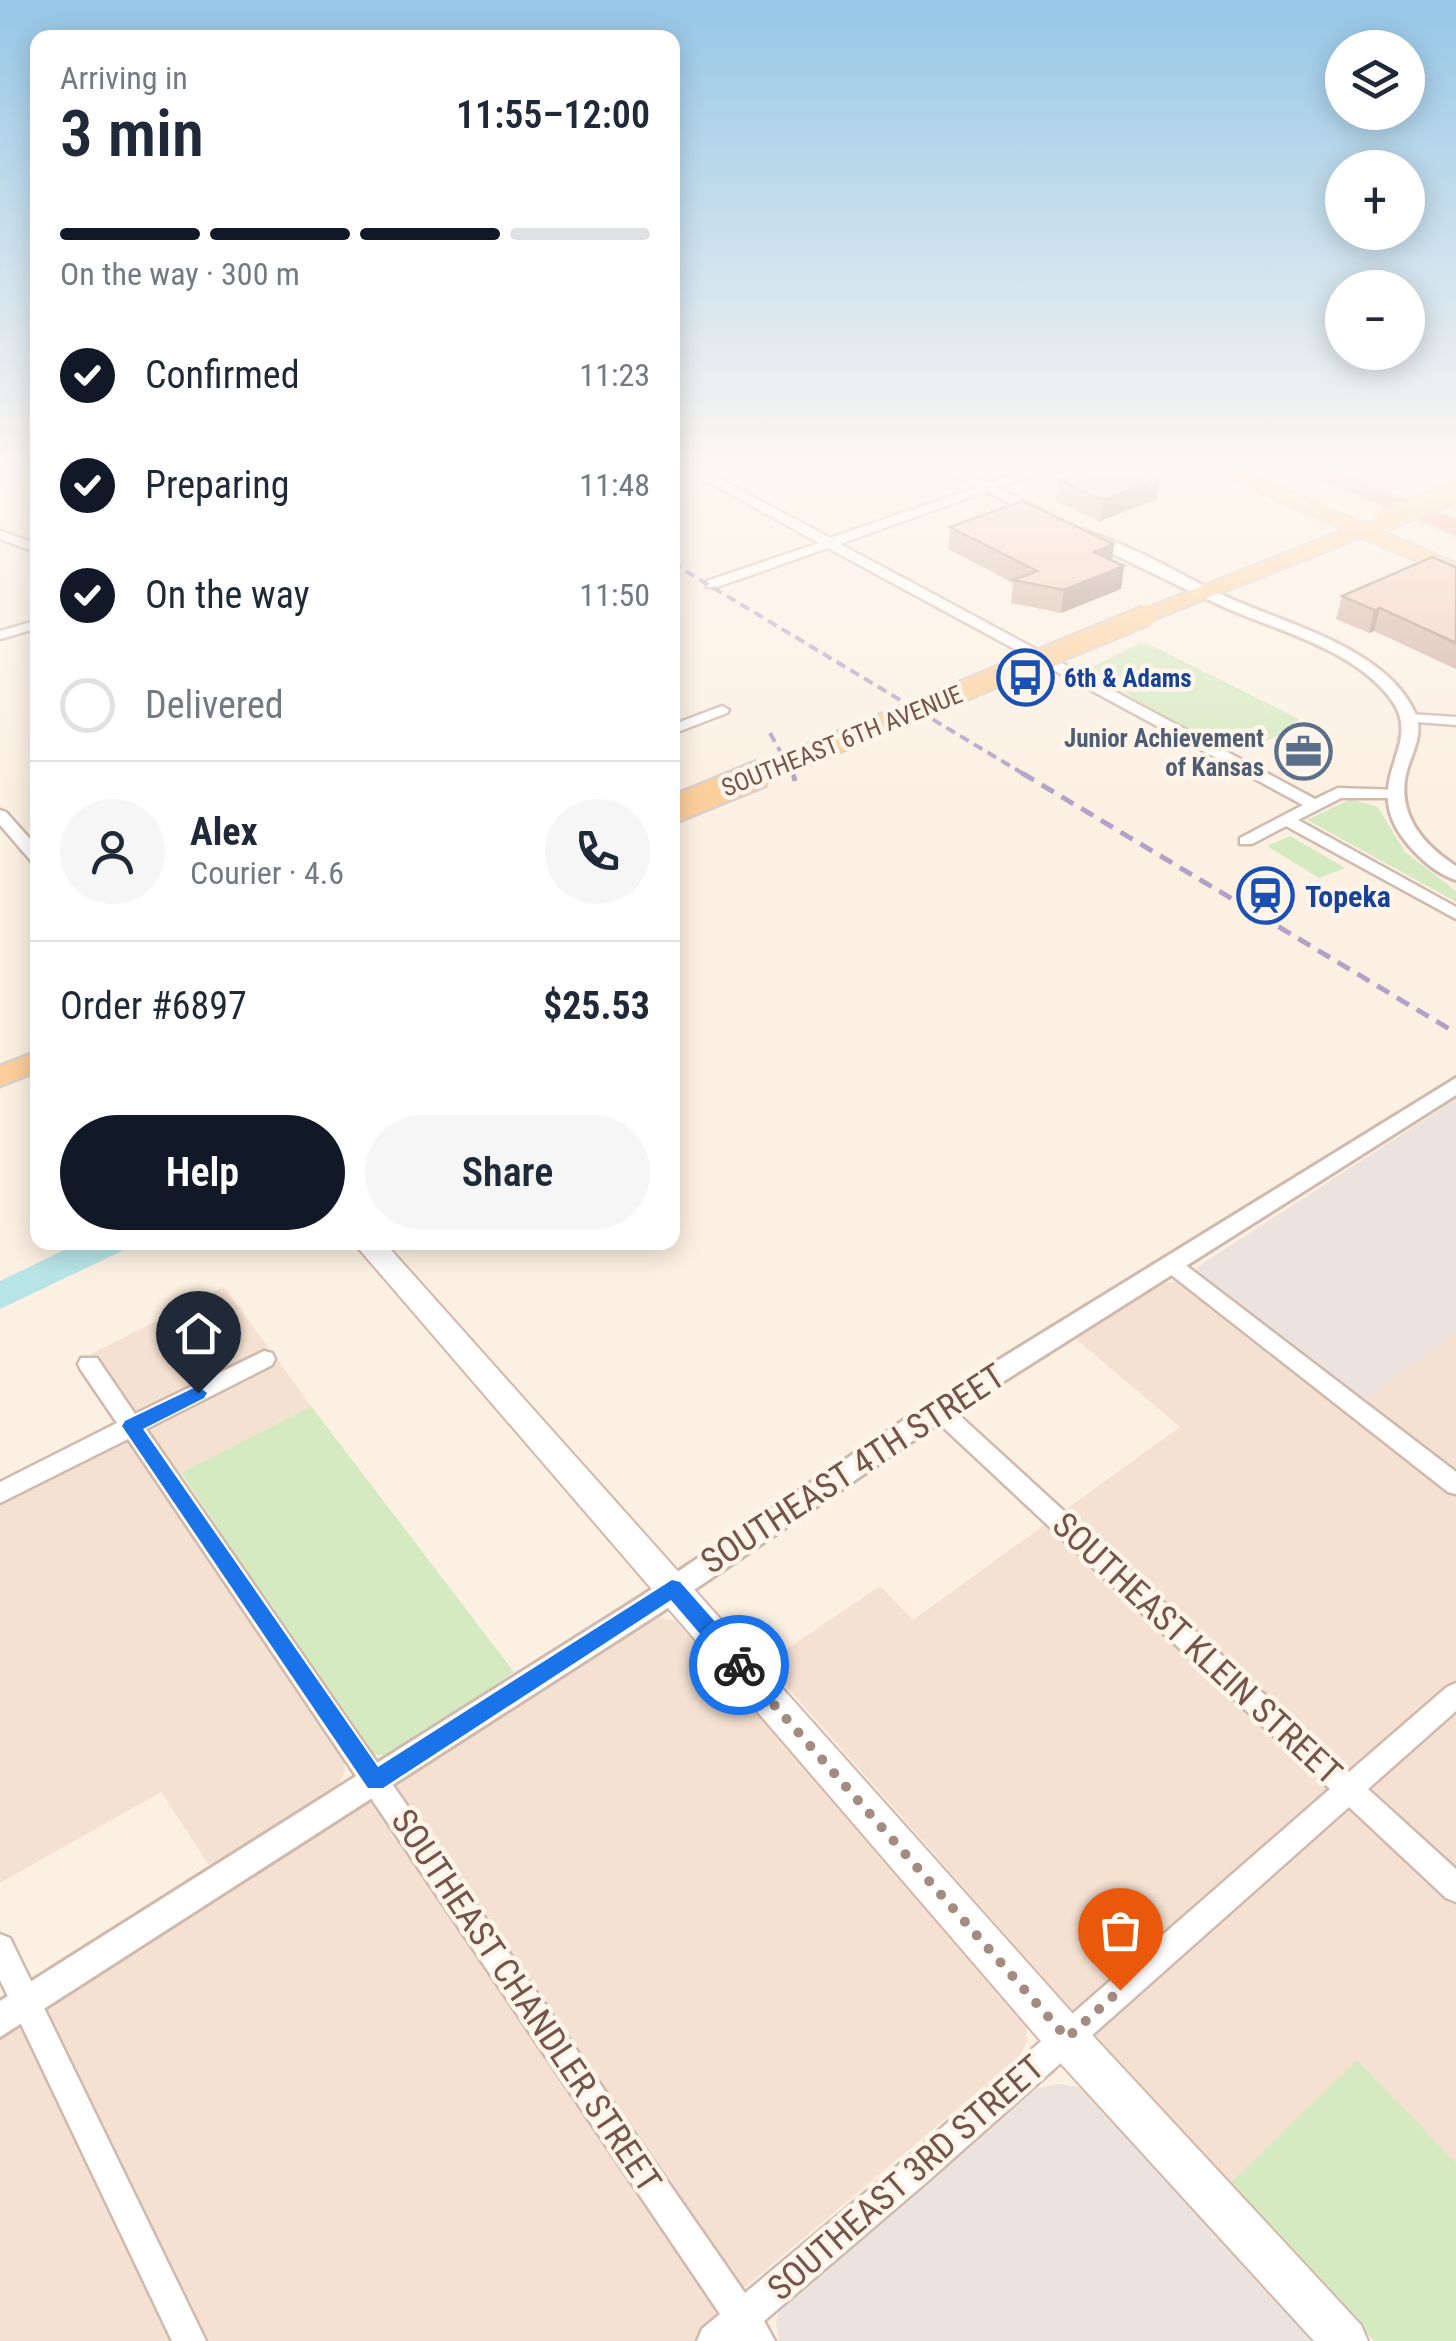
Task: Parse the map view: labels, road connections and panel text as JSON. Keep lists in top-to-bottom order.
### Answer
{
  "streets": {
    "main road": ["SOUTHEAST 6TH AVENUE"],
    "street": [
      "SOUTHEAST 4TH STREET",
      "SOUTHEAST KLEIN STREET",
      "SOUTHEAST CHANDLER STREET",
      "SOUTHEAST 3RD STREET"
    ]
  },
  "crossings": [
    ["SOUTHEAST 4TH STREET", "SOUTHEAST KLEIN STREET"],
    ["SOUTHEAST 4TH STREET", "SOUTHEAST CHANDLER STREET"],
    ["SOUTHEAST KLEIN STREET", "SOUTHEAST 3RD STREET"],
    ["SOUTHEAST CHANDLER STREET", "SOUTHEAST 3RD STREET"]
  ],
  "places": {
    "bus stop": ["6th & Adams"],
    "office": ["Junior Achievement of Kansas"],
    "station": ["Topeka"]
  },
  "page": {
    "map_buttons": ["+", "−"],
    "heading": ["3 min", "Arriving in", "11:55–12:00"],
    "panel": [
      "Alex",
      "Courier · 4.6",
      "Order #6897",
      "$25.53"
    ],
    "bar": "On the way · 300 m",
    "list": [
      ["Confirmed", "11:23"],
      ["Preparing", "11:48"],
      ["On the way", "11:50"],
      "Delivered"
    ],
    "buttons": ["Help", "Share"]
  }
}
